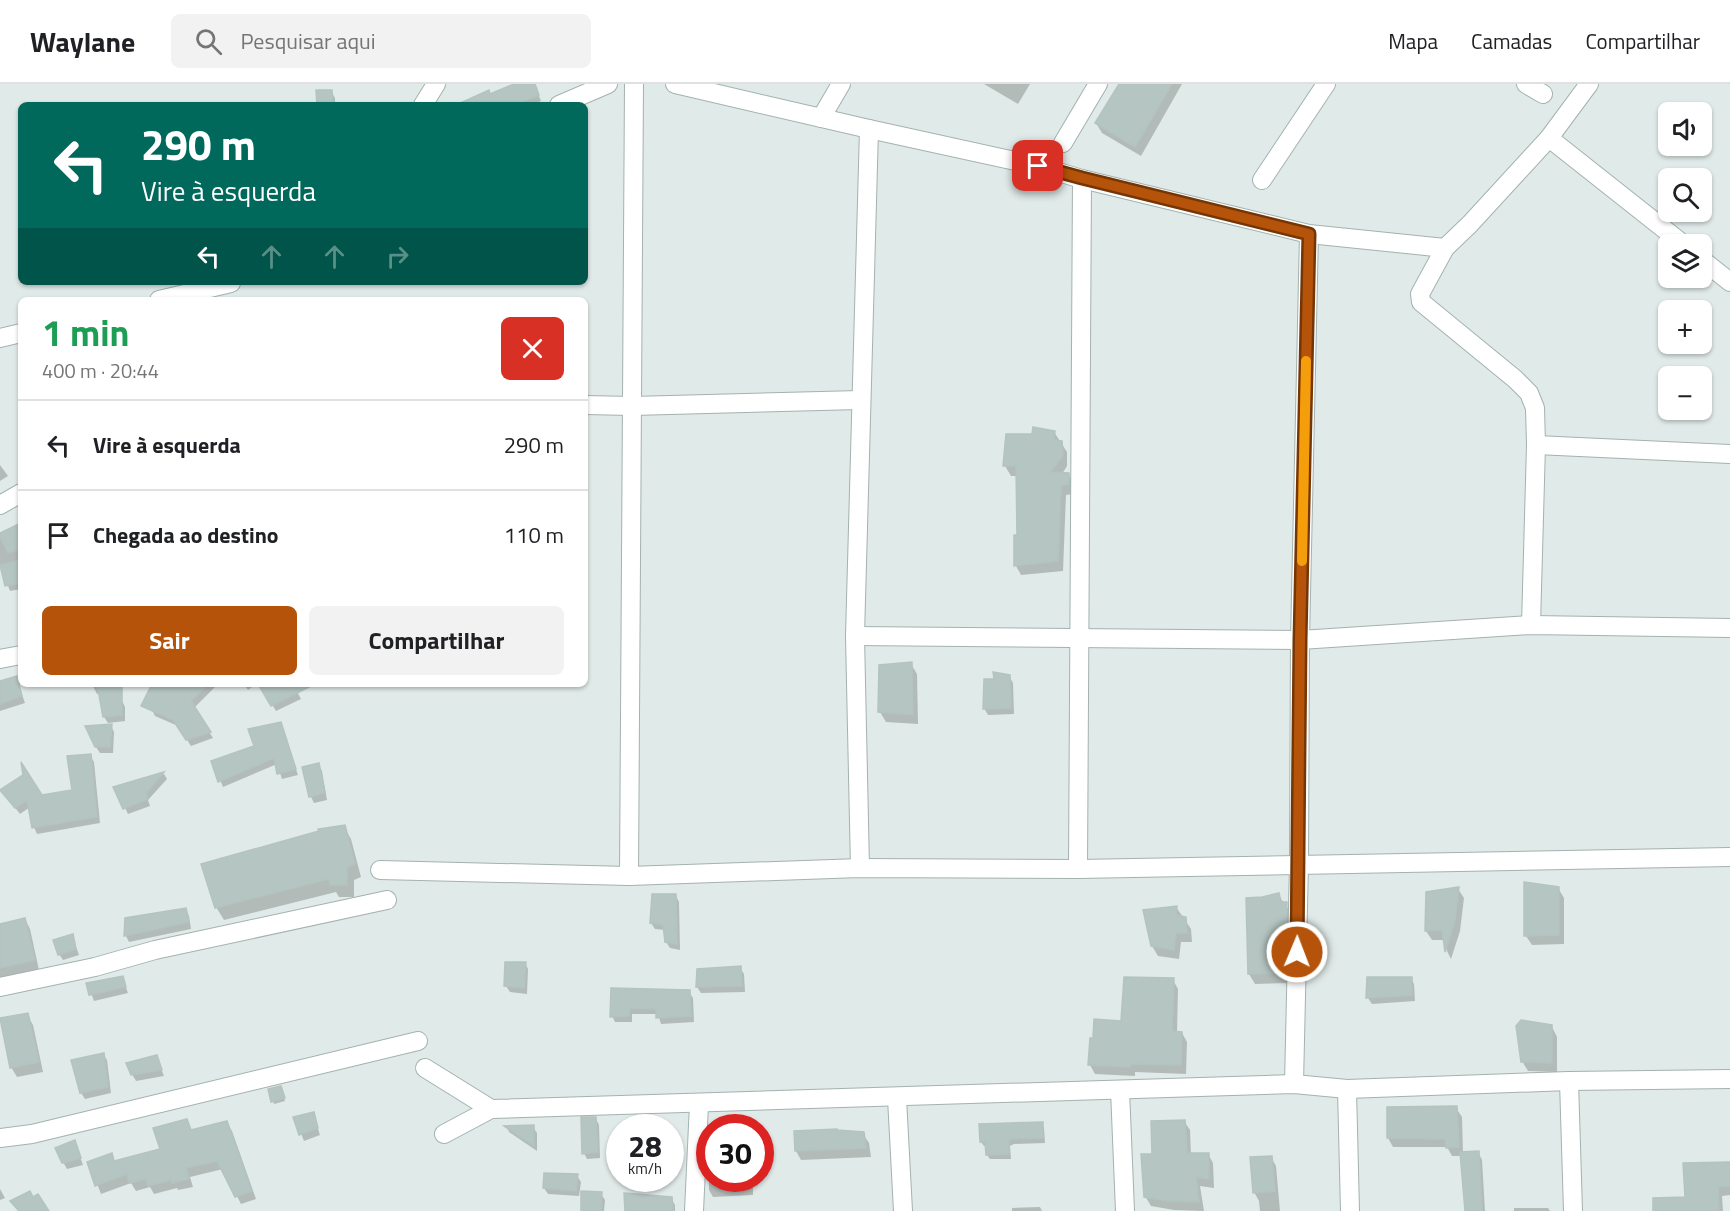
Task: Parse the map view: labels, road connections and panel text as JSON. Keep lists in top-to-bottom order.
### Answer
{
  "page": {
    "header": "Waylane",
    "search": "Pesquisar aqui",
    "nav": ["Mapa", "Camadas", "Compartilhar"],
    "map_buttons": ["+", "−"],
    "turn": ["290 m", "Vire à esquerda"],
    "heading": ["1 min", "400 m · 20:44"],
    "list": [
      {
        "name": "Vire à esquerda",
        "value": "290 m"
      },
      {
        "name": "Chegada ao destino",
        "value": "110 m"
      }
    ],
    "buttons": ["Sair", "Compartilhar"],
    "speed": "28 km/h",
    "limit": "30"
  }
}
